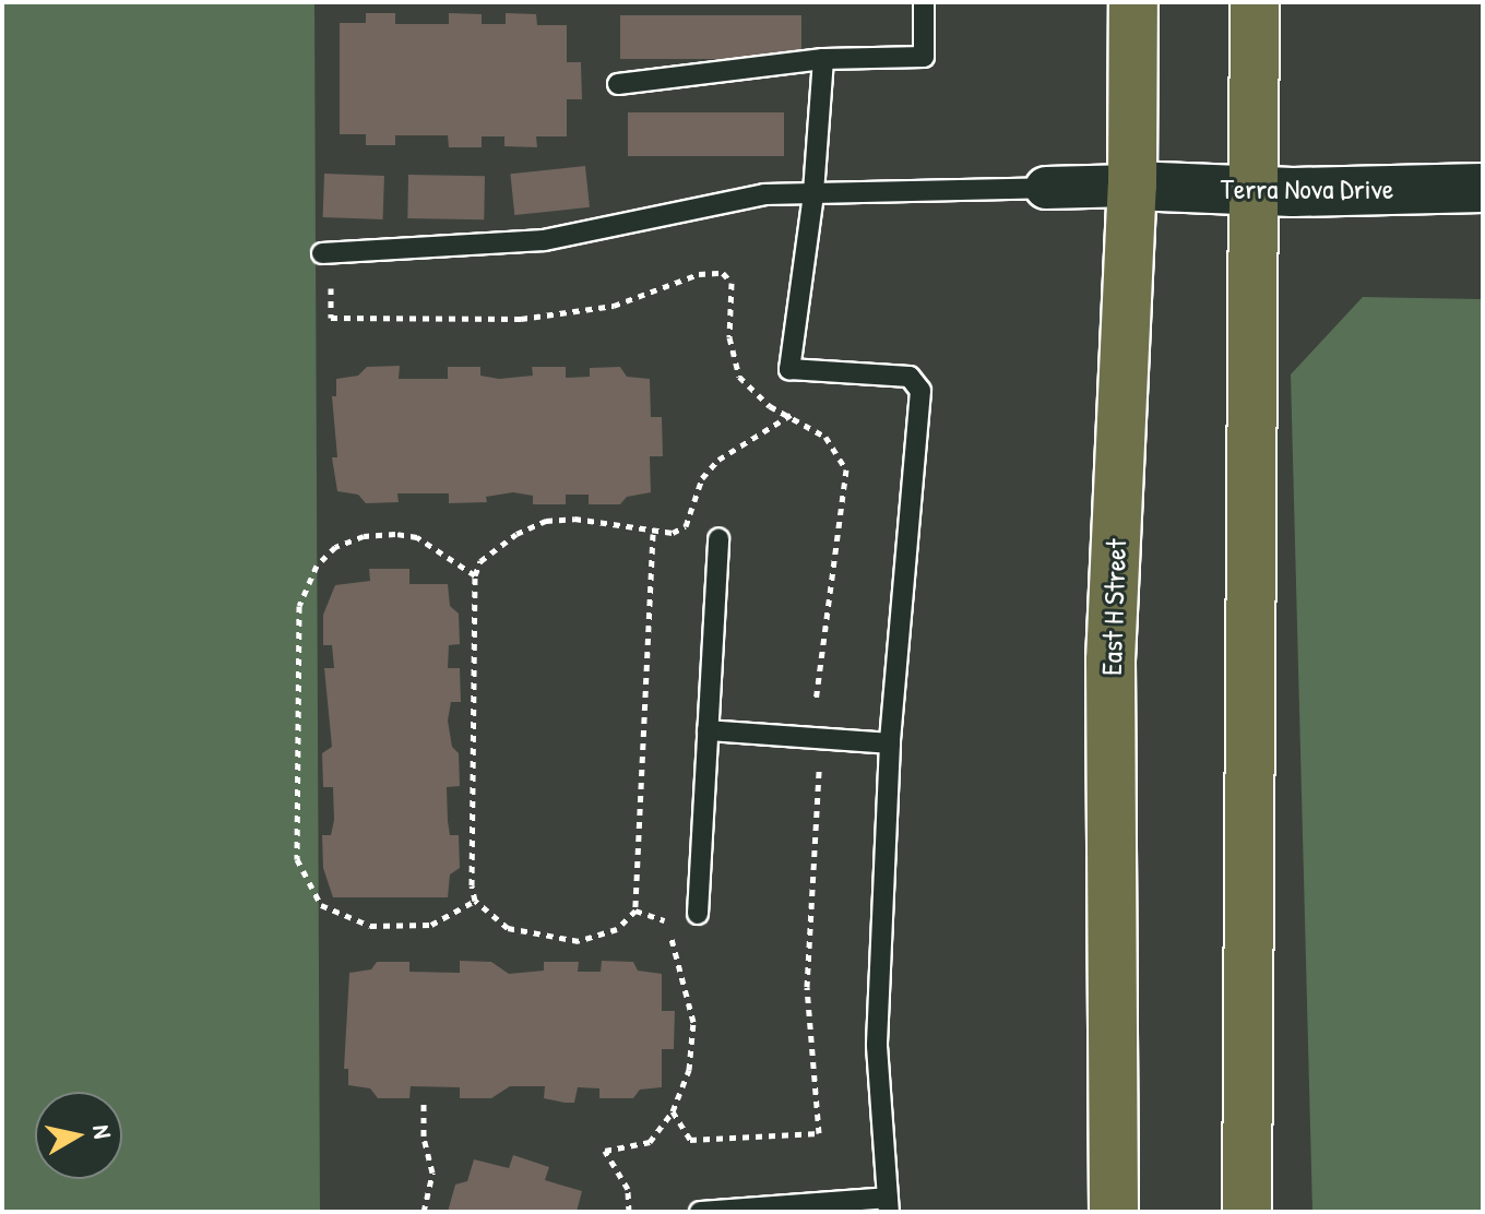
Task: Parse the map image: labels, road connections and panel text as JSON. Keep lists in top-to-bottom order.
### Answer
{
  "streets": {
    "main road": ["East H Street"],
    "street": ["Terra Nova Drive"]
  },
  "crossings": [
    ["Terra Nova Drive", "East H Street"]
  ],
  "north": "right"
}
